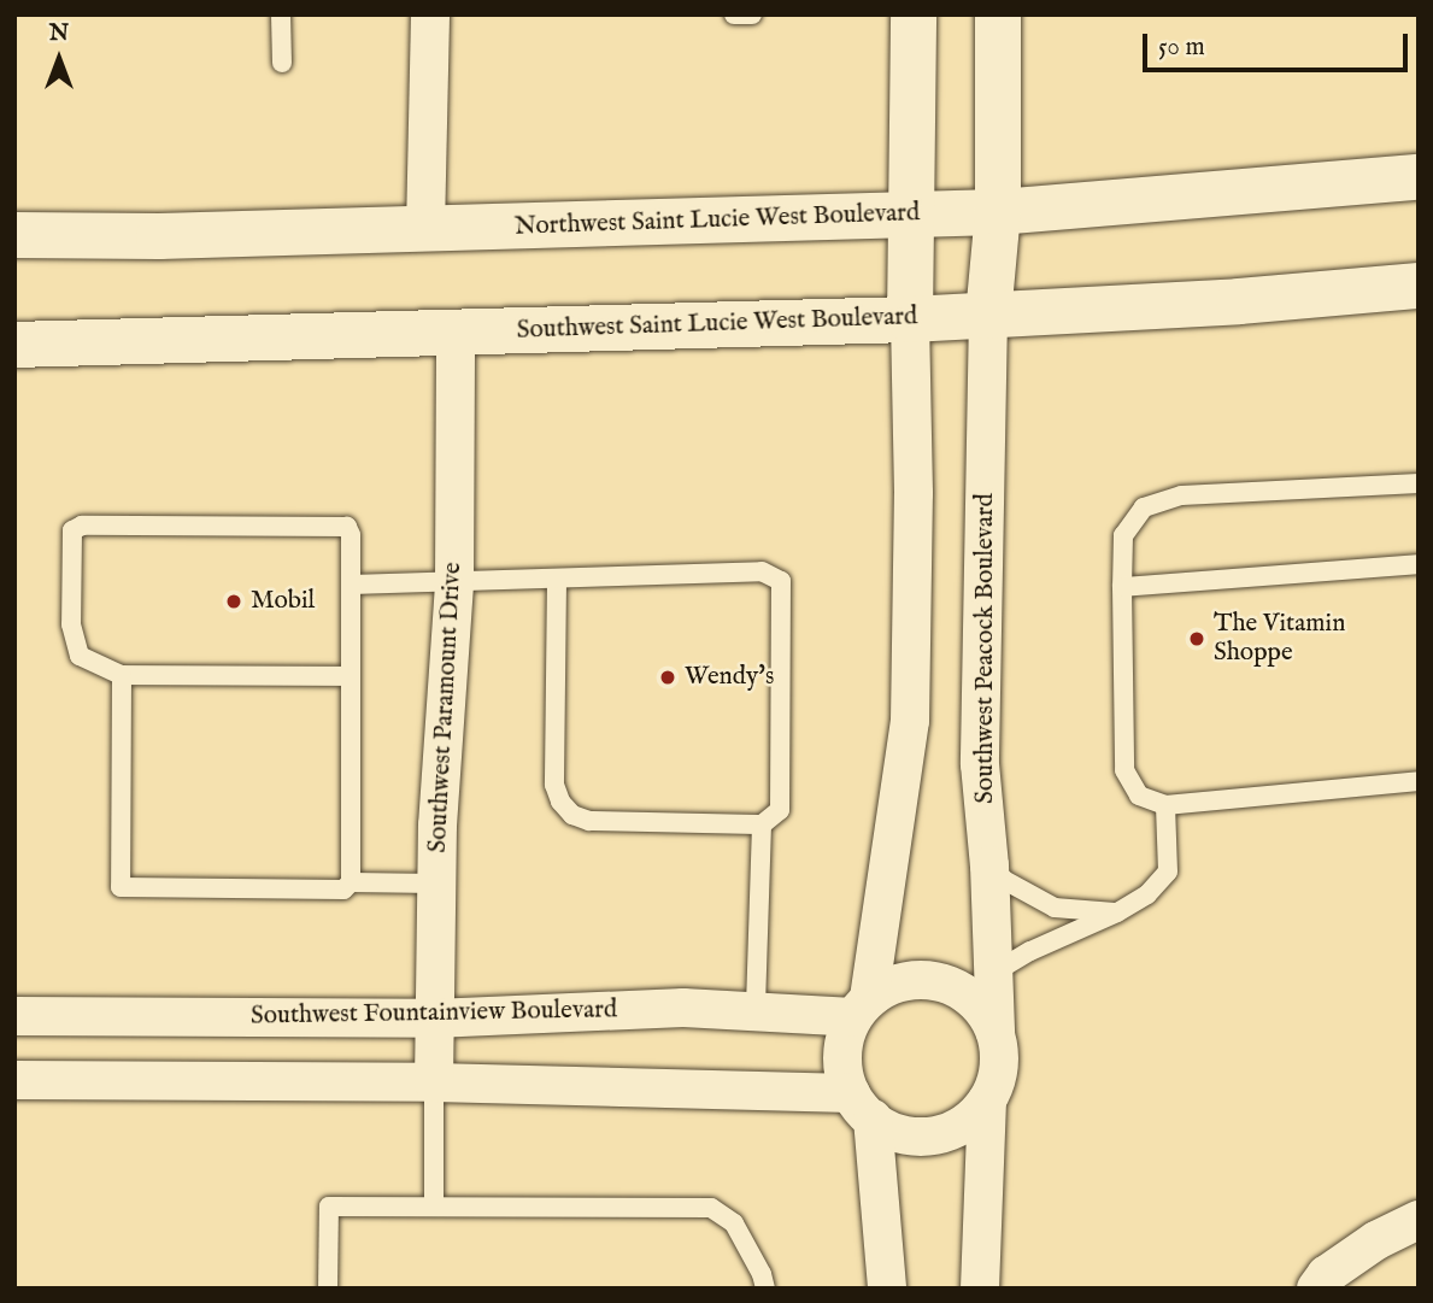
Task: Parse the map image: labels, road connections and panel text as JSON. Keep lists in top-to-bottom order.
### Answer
{
  "streets": {
    "main road": ["Northwest Saint Lucie West Boulevard", "Southwest Saint Lucie West Boulevard"],
    "street": ["Southwest Peacock Boulevard", "Southwest Paramount Drive", "Southwest Fountainview Boulevard"]
  },
  "crossings": [
    ["Southwest Saint Lucie West Boulevard", "Southwest Peacock Boulevard"],
    ["Southwest Saint Lucie West Boulevard", "Southwest Paramount Drive"],
    ["Southwest Peacock Boulevard", "Southwest Fountainview Boulevard"],
    ["Southwest Paramount Drive", "Southwest Fountainview Boulevard"]
  ],
  "places": ["Mobil", "The Vitamin Shoppe", "Wendy's"],
  "scale_bar": "50 m",
  "north": "top"
}
